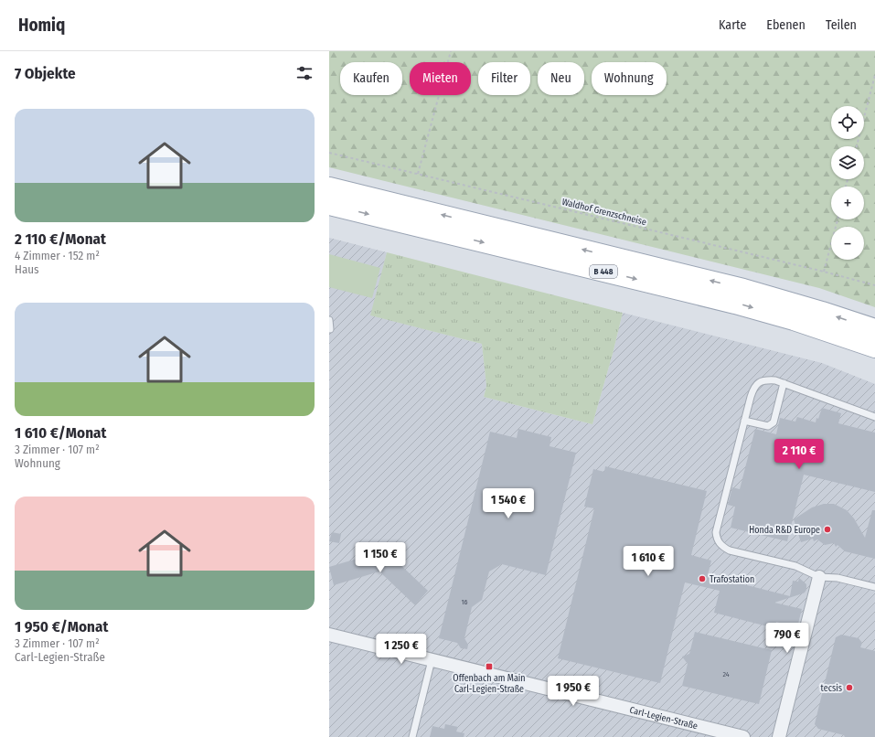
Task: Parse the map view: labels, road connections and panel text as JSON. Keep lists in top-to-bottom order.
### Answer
{
  "streets": {
    "main road": ["B 448"],
    "street": ["Carl-Legien-Straße"],
    "path": ["Waldhof Grenzschneise"]
  },
  "places": {
    "other": ["Honda R&D Europe", "Trafostation", "tecsis"],
    "transit": ["Offenbach am Main Carl-Legien-Straße"]
  },
  "house_numbers": ["16", "24"],
  "page": {
    "header": "Homiq",
    "nav": ["Karte", "Ebenen", "Teilen"],
    "heading": "7 Objekte",
    "chip": [
      "Kaufen",
      "Mieten",
      "Filter",
      "Neu",
      "Wohnung"
    ],
    "list": [
      {
        "name": "2 110 €/Monat",
        "note": "4 Zimmer · 152 m² · Haus"
      },
      {
        "name": "1 610 €/Monat",
        "note": "3 Zimmer · 107 m² · Wohnung"
      },
      {
        "name": "1 950 €/Monat",
        "note": "3 Zimmer · 107 m² · Carl-Legien-Straße"
      }
    ],
    "map_buttons": ["+", "−"],
    "price": [
      "2 110 €",
      "1 540 €",
      "1 150 €",
      "1 610 €",
      "790 €",
      "1 250 €",
      "1 950 €"
    ]
  }
}
